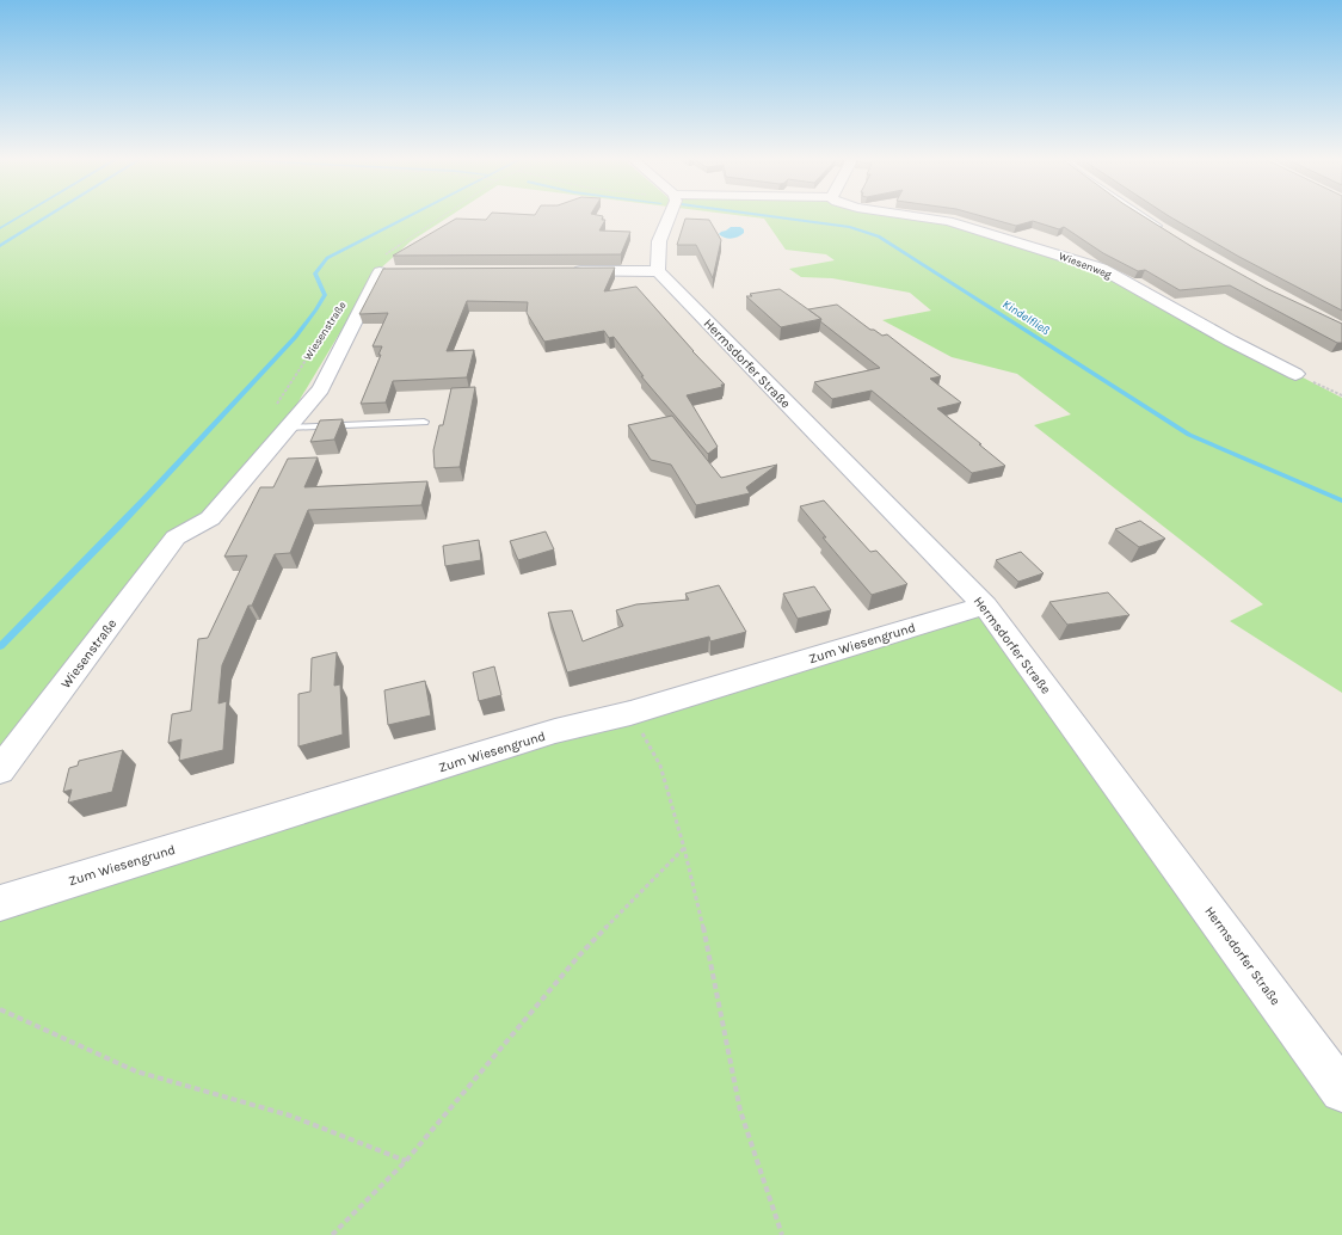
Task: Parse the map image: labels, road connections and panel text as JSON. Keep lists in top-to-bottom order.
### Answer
{
  "streets": {
    "street": [
      "Wiesenweg",
      "Wiesenstraße",
      "Hermsdorfer Straße",
      "Zum Wiesengrund"
    ]
  },
  "crossings": [
    ["Hermsdorfer Straße", "Zum Wiesengrund"]
  ],
  "water": ["Kindelfließ"]
}
